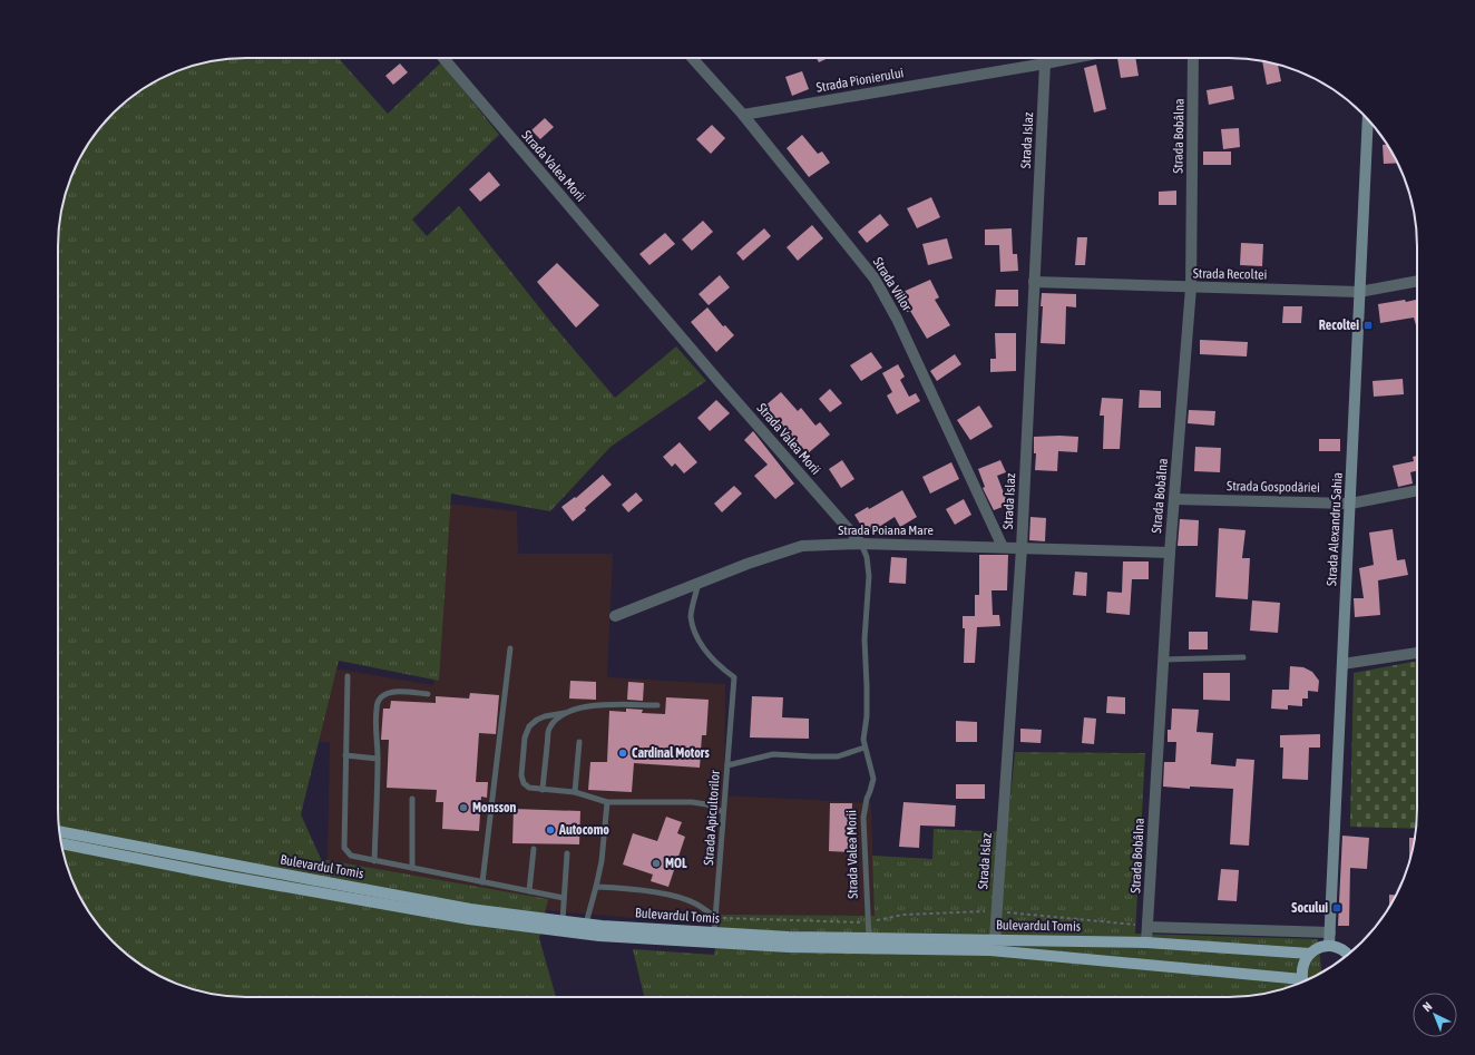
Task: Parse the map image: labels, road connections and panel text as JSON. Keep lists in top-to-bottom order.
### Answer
{
  "streets": {
    "main road": ["Bulevardul Tomis"],
    "street": [
      "Strada Pionierului",
      "Strada Bobâlna",
      "Strada Islaz",
      "Strada Valea Morii",
      "Strada Recoltei",
      "Strada Viilor",
      "Strada Gospodăriei",
      "Strada Alexandru Sahia",
      "Strada Poiana Mare"
    ],
    "lane": ["Strada Apicultorilor"]
  },
  "crossings": [
    ["Strada Pionierului", "Strada Islaz"],
    ["Strada Pionierului", "Strada Viilor"],
    ["Strada Bobâlna", "Strada Recoltei"],
    ["Strada Bobâlna", "Strada Gospodăriei"],
    ["Strada Bobâlna", "Strada Poiana Mare"],
    ["Strada Bobâlna", "Bulevardul Tomis"],
    ["Strada Islaz", "Strada Recoltei"],
    ["Strada Islaz", "Strada Poiana Mare"],
    ["Strada Islaz", "Bulevardul Tomis"],
    ["Strada Valea Morii", "Strada Poiana Mare"],
    ["Strada Valea Morii", "Bulevardul Tomis"],
    ["Strada Recoltei", "Strada Alexandru Sahia"],
    ["Strada Viilor", "Strada Poiana Mare"],
    ["Strada Gospodăriei", "Strada Alexandru Sahia"],
    ["Strada Poiana Mare", "Strada Apicultorilor"],
    ["Strada Apicultorilor", "Bulevardul Tomis"]
  ],
  "places": {
    "transit": ["Recoltei", "Socului"],
    "other": [
      "Cardinal Motors",
      "Monsson",
      "Autocomo",
      "MOL"
    ]
  },
  "north": "top left"
}
